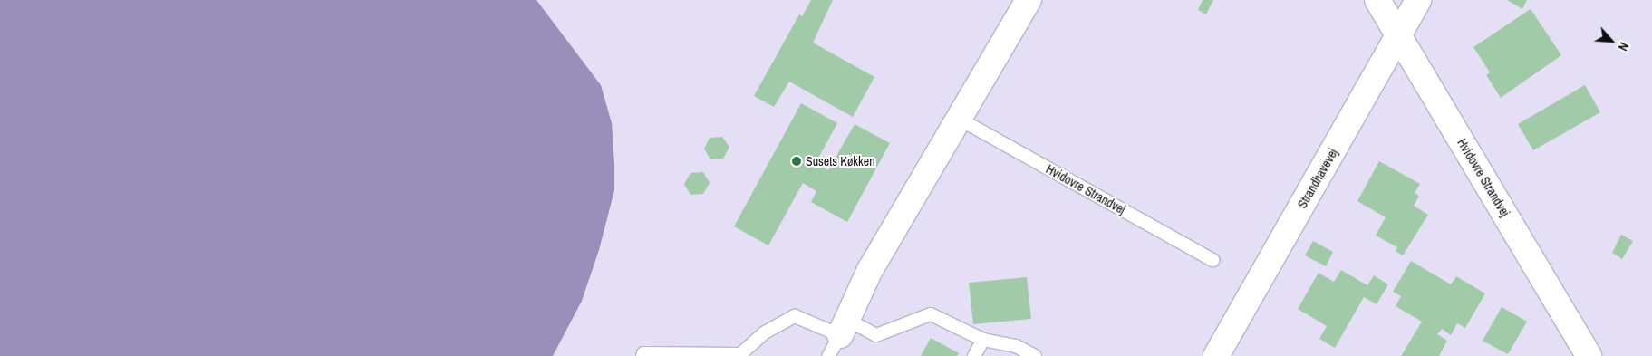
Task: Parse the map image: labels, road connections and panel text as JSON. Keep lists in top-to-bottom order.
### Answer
{
  "streets": {
    "street": ["Hvidovre Strandvej", "Strandhavevej"]
  },
  "crossings": [
    ["Hvidovre Strandvej", "Strandhavevej"]
  ],
  "places": ["Susets Køkken"],
  "north": "bottom right"
}
